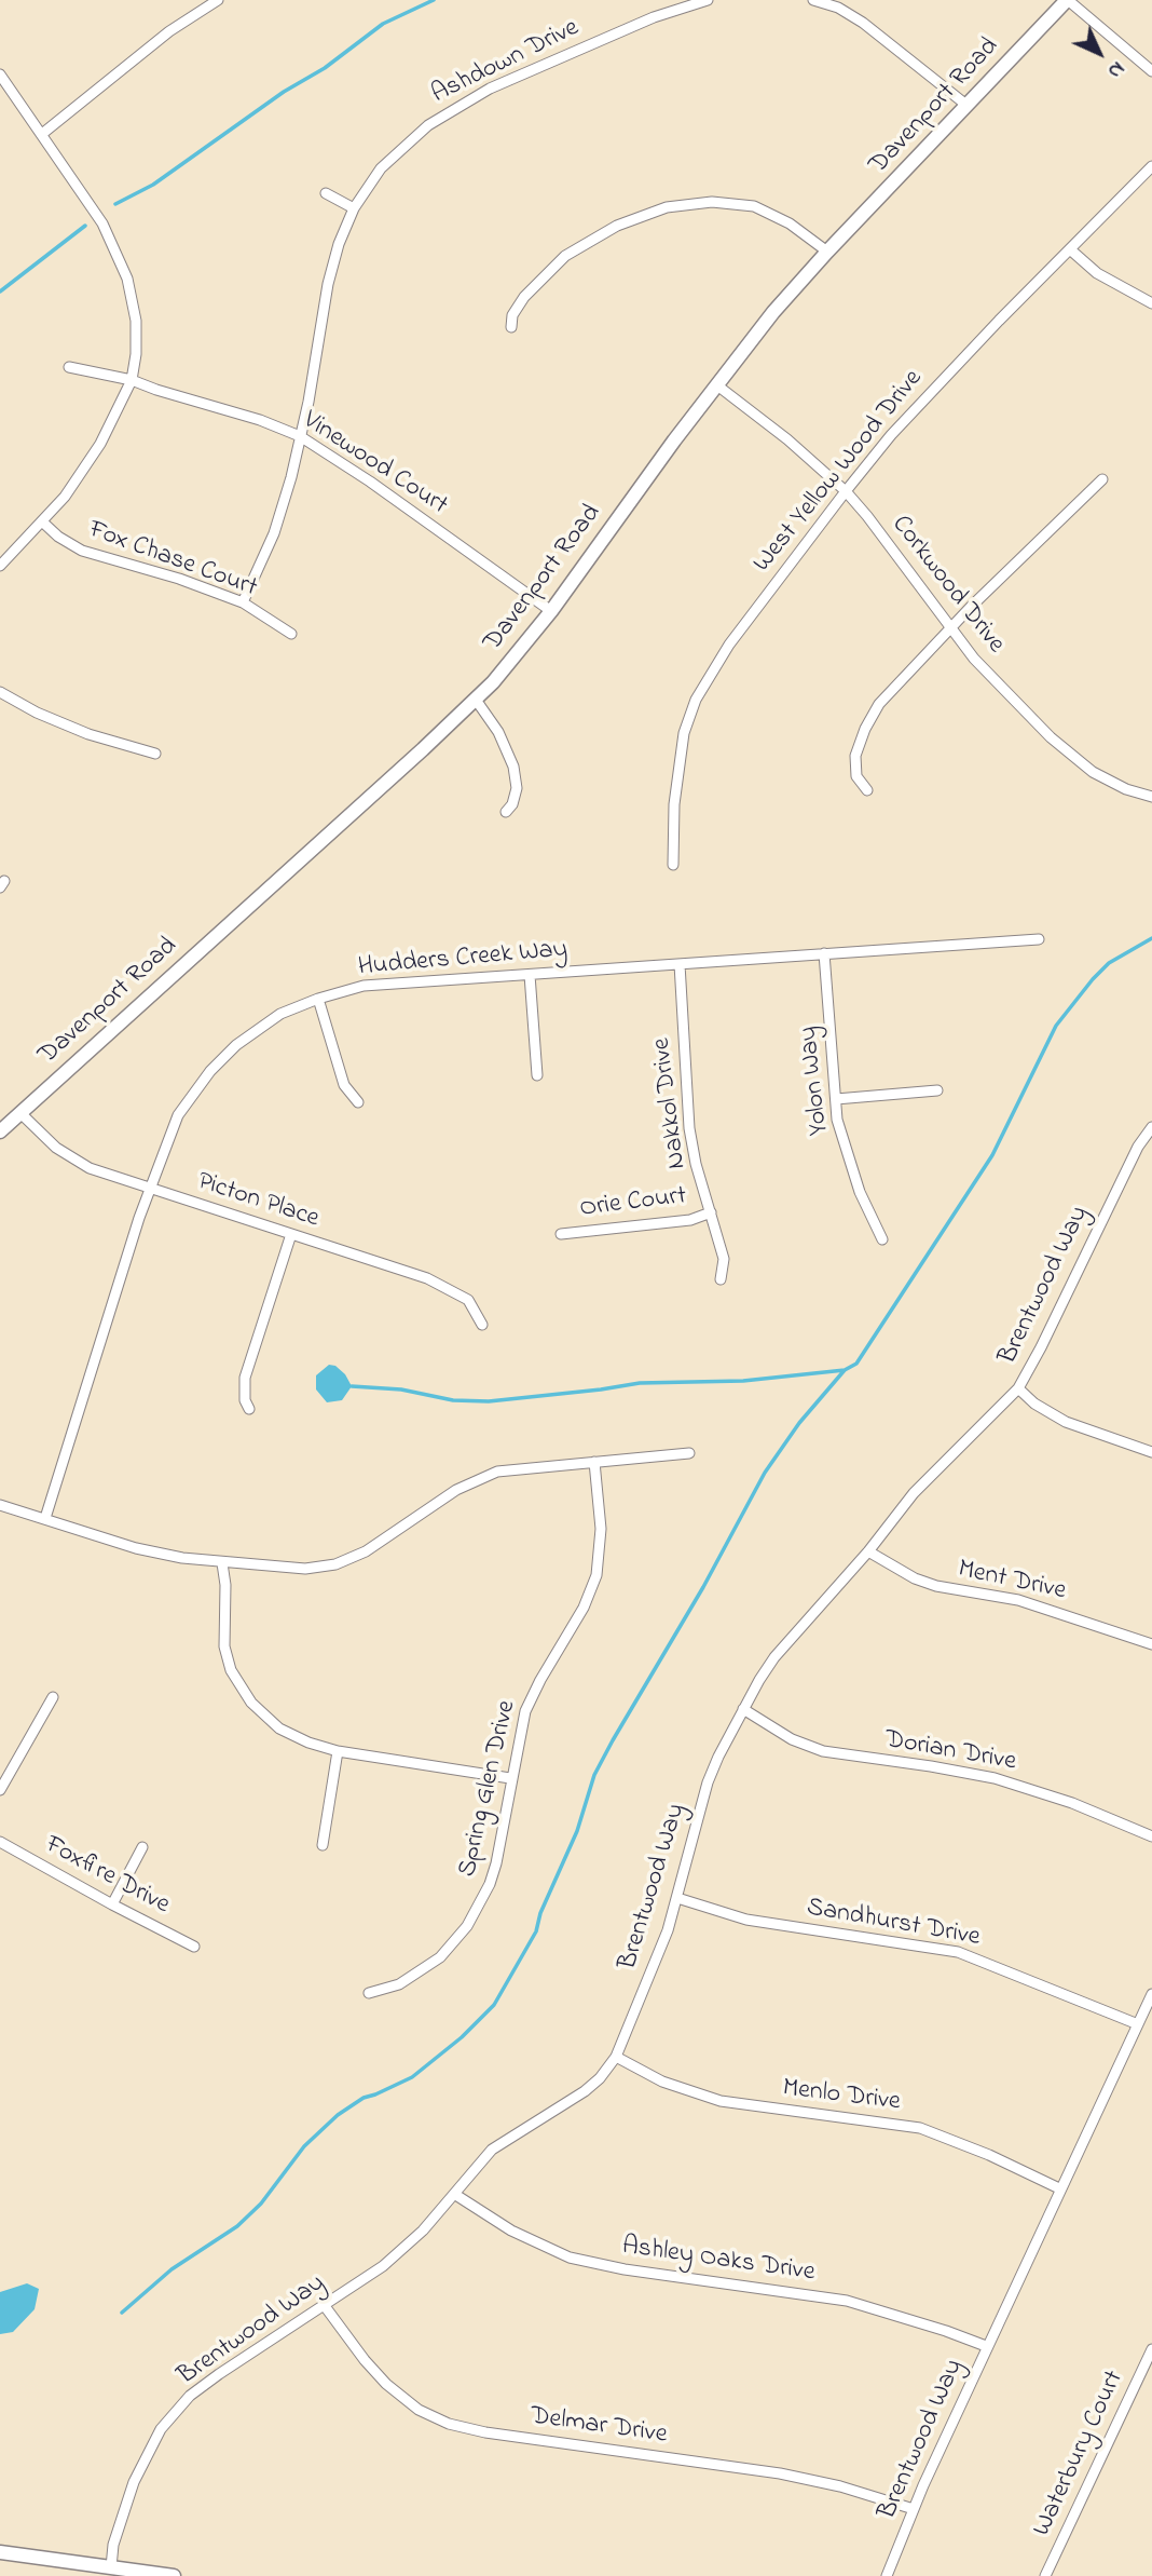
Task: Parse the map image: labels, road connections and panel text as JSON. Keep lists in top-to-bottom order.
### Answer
{
  "streets": {
    "street": [
      "Ashdown Drive",
      "Davenport Road",
      "Vinewood Court",
      "West Yellow Wood Drive",
      "Fox Chase Court",
      "Corkwood Drive",
      "Hudders Creek Way",
      "Yolon Way",
      "Nakkol Drive",
      "Picton Place",
      "Orie Court",
      "Brentwood Way",
      "Ment Drive",
      "Dorian Drive",
      "Spring Glen Drive",
      "Foxfire Drive",
      "Sandhurst Drive",
      "Menlo Drive",
      "Ashley Oaks Drive",
      "Delmar Drive",
      "Waterbury Court"
    ]
  },
  "crossings": [
    ["Ashdown Drive", "Vinewood Court"],
    ["Ashdown Drive", "Fox Chase Court"],
    ["Davenport Road", "Vinewood Court"],
    ["Davenport Road", "Corkwood Drive"],
    ["Davenport Road", "Picton Place"],
    ["West Yellow Wood Drive", "Corkwood Drive"],
    ["Hudders Creek Way", "Yolon Way"],
    ["Hudders Creek Way", "Nakkol Drive"],
    ["Hudders Creek Way", "Picton Place"],
    ["Nakkol Drive", "Orie Court"],
    ["Brentwood Way", "Ment Drive"],
    ["Brentwood Way", "Dorian Drive"],
    ["Brentwood Way", "Sandhurst Drive"],
    ["Brentwood Way", "Menlo Drive"],
    ["Brentwood Way", "Ashley Oaks Drive"],
    ["Brentwood Way", "Delmar Drive"]
  ],
  "north": "bottom right"
}
